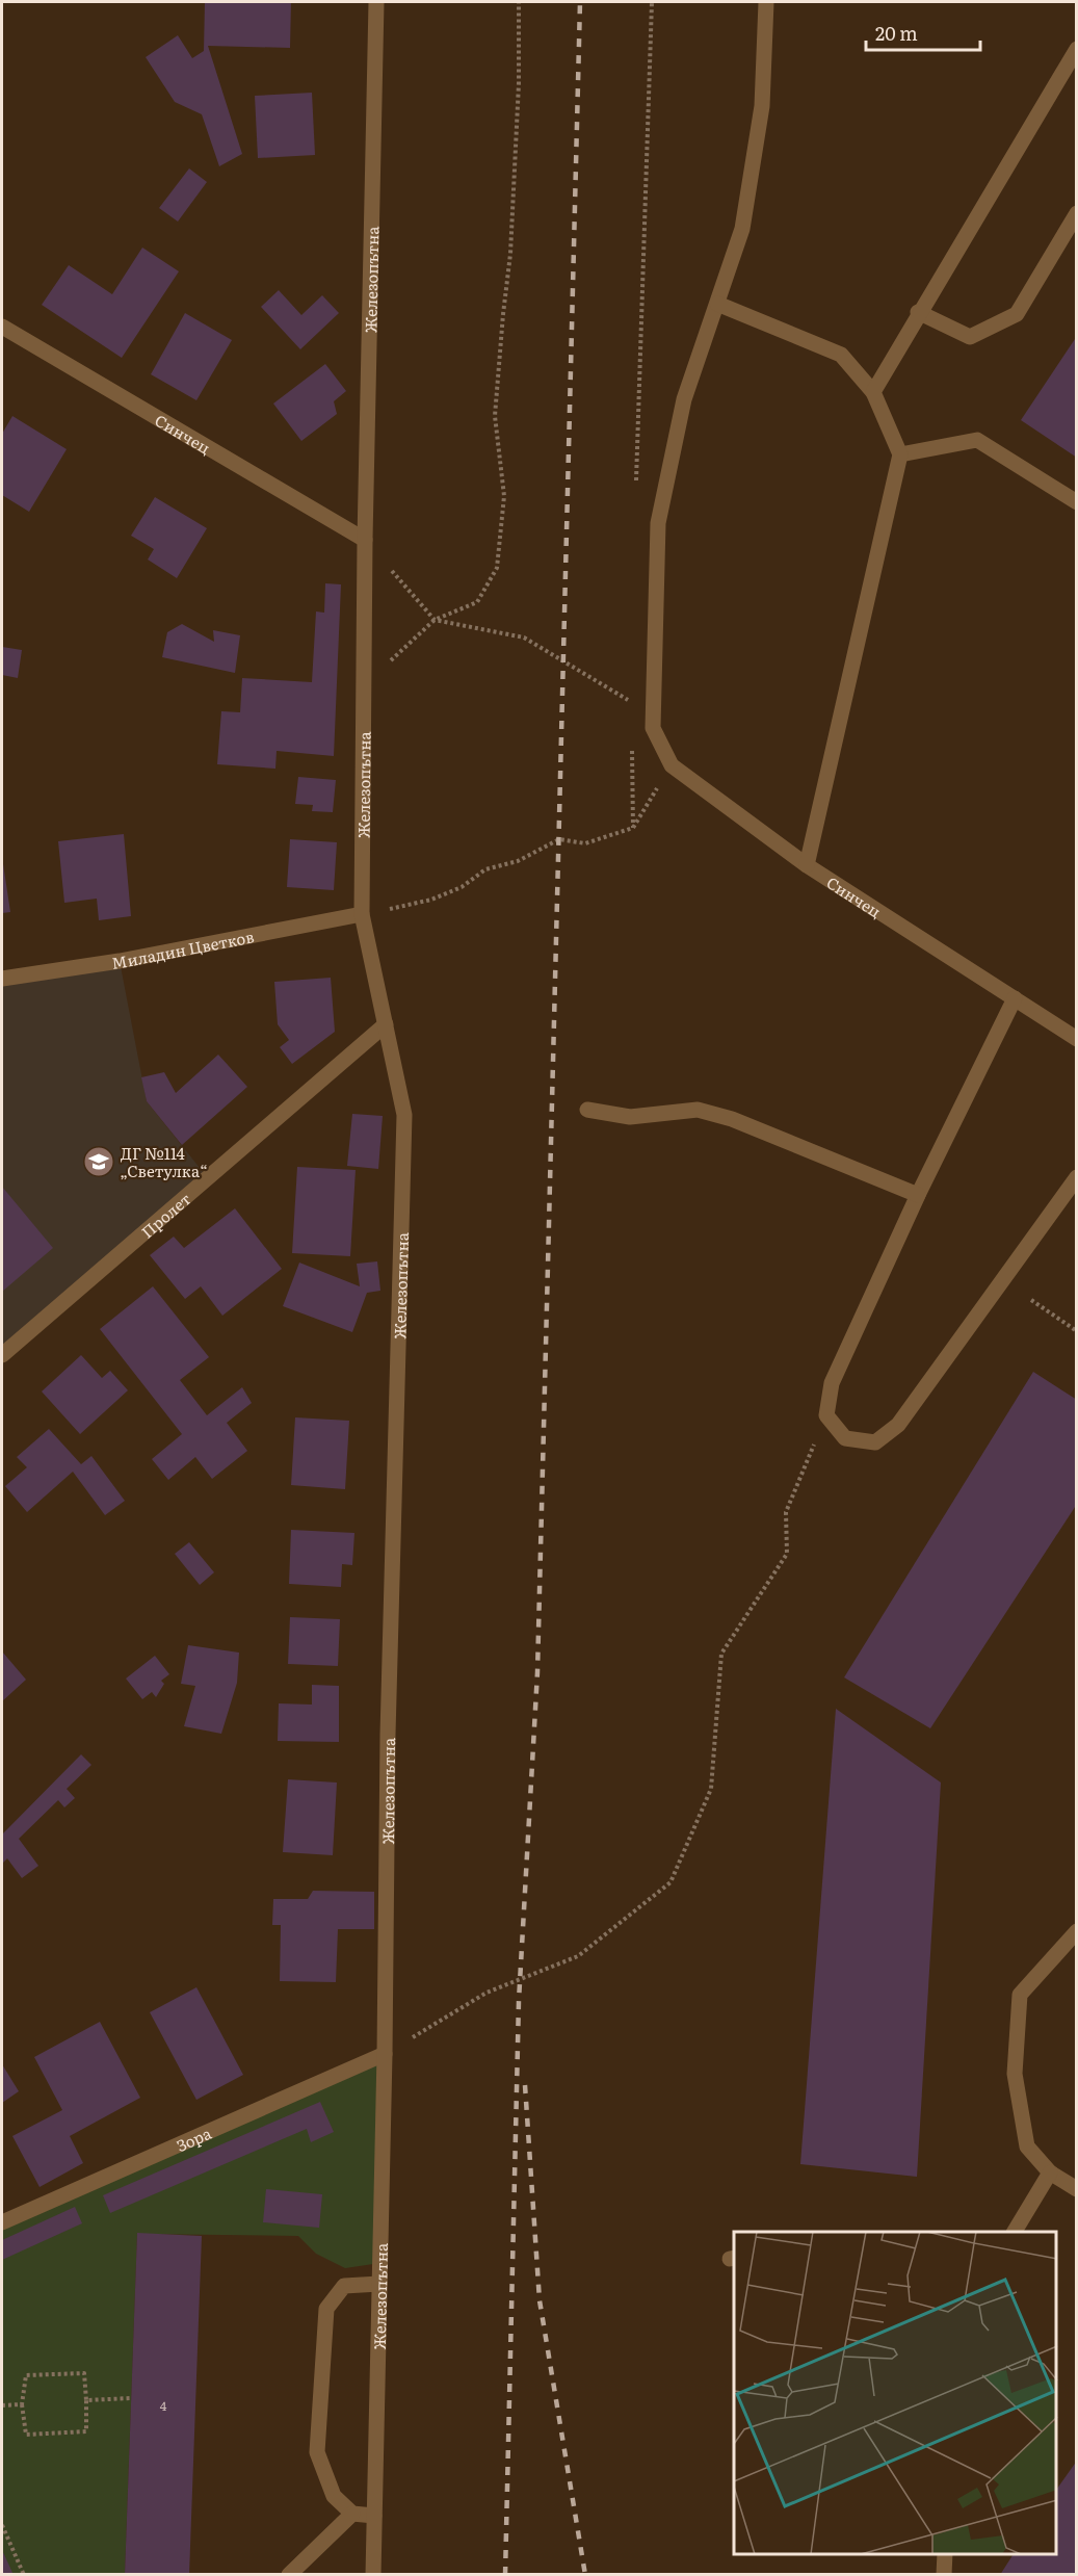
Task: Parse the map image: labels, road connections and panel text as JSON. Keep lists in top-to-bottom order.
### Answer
{
  "streets": {
    "street": [
      "Железопътна",
      "Синчец",
      "Миладин Цветков",
      "Пролет",
      "Зора"
    ]
  },
  "crossings": [
    ["Железопътна", "Синчец"],
    ["Железопътна", "Миладин Цветков"],
    ["Железопътна", "Пролет"],
    ["Железопътна", "Зора"]
  ],
  "places": {
    "school or university": ["ДГ №114 „Светулка“"]
  },
  "house_numbers": ["4"],
  "scale_bar": "20 m"
}
